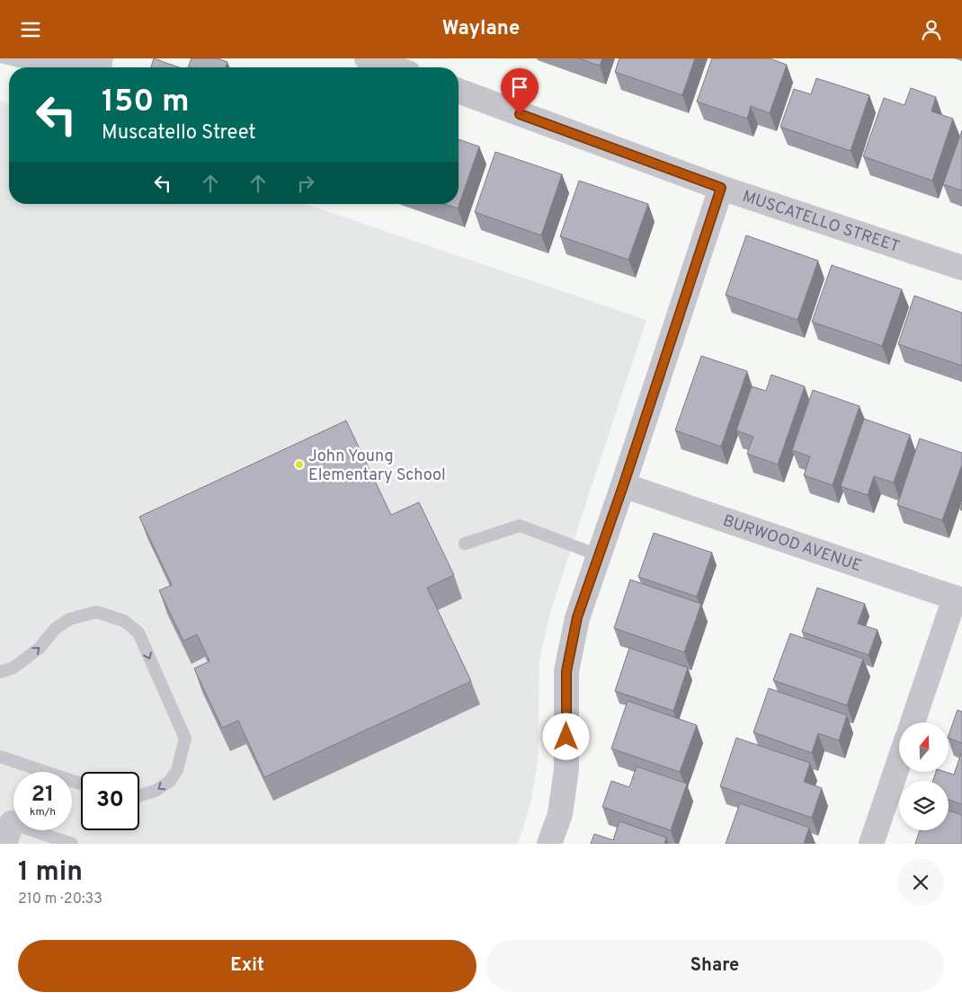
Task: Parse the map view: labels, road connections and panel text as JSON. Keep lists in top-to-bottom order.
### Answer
{
  "streets": {
    "street": ["MUSCATELLO STREET", "BURWOOD AVENUE"]
  },
  "places": ["John Young Elementary School"],
  "north": "top",
  "page": {
    "header": "Waylane",
    "turn": ["150 m", "Muscatello Street"],
    "speed": "21 km/h",
    "limit": "30",
    "heading": ["1 min", "210 m · 20:33"],
    "buttons": ["Exit", "Share"]
  }
}
